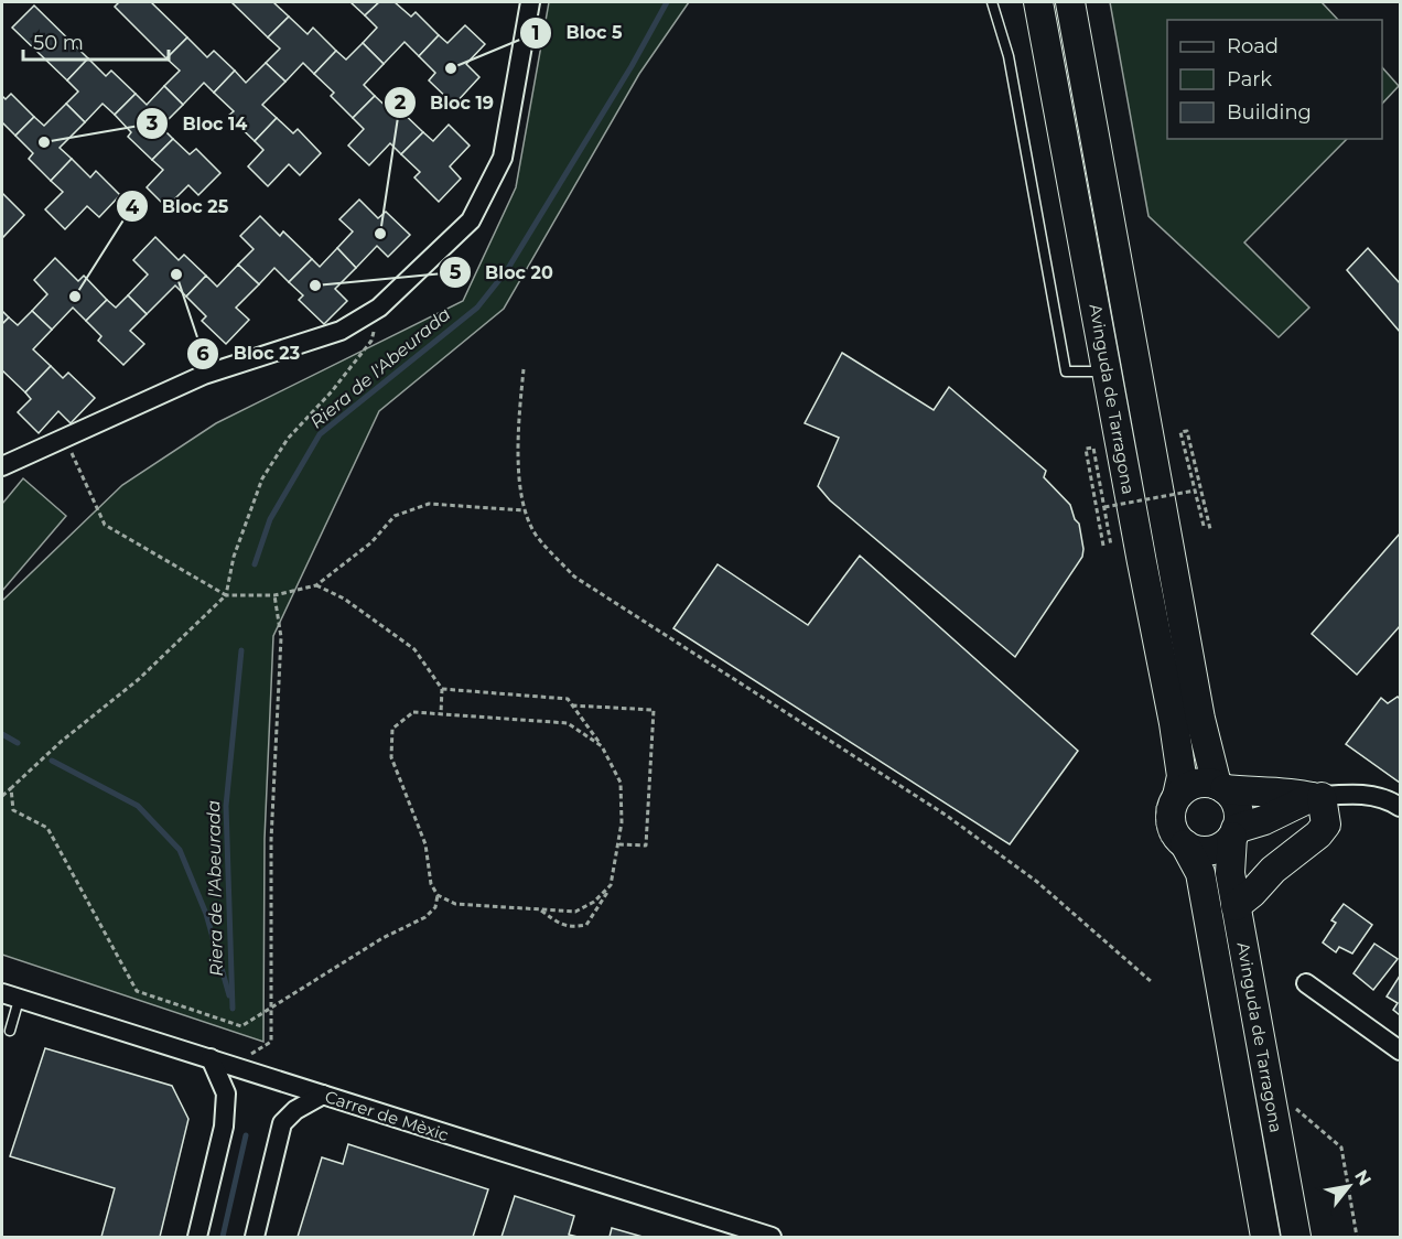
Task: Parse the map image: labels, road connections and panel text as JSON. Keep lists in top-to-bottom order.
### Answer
{
  "streets": {
    "main road": ["Avinguda de Tarragona"],
    "street": ["Carrer de Mèxic"]
  },
  "water": ["Riera de l'Abeurada"],
  "places": [
    "Bloc 5",
    "Bloc 14",
    "Bloc 19",
    "Bloc 23",
    "Bloc 20",
    "Bloc 25"
  ],
  "legend": ["Road", "Park", "Building"],
  "scale_bar": "50 m",
  "north": "top right"
}
